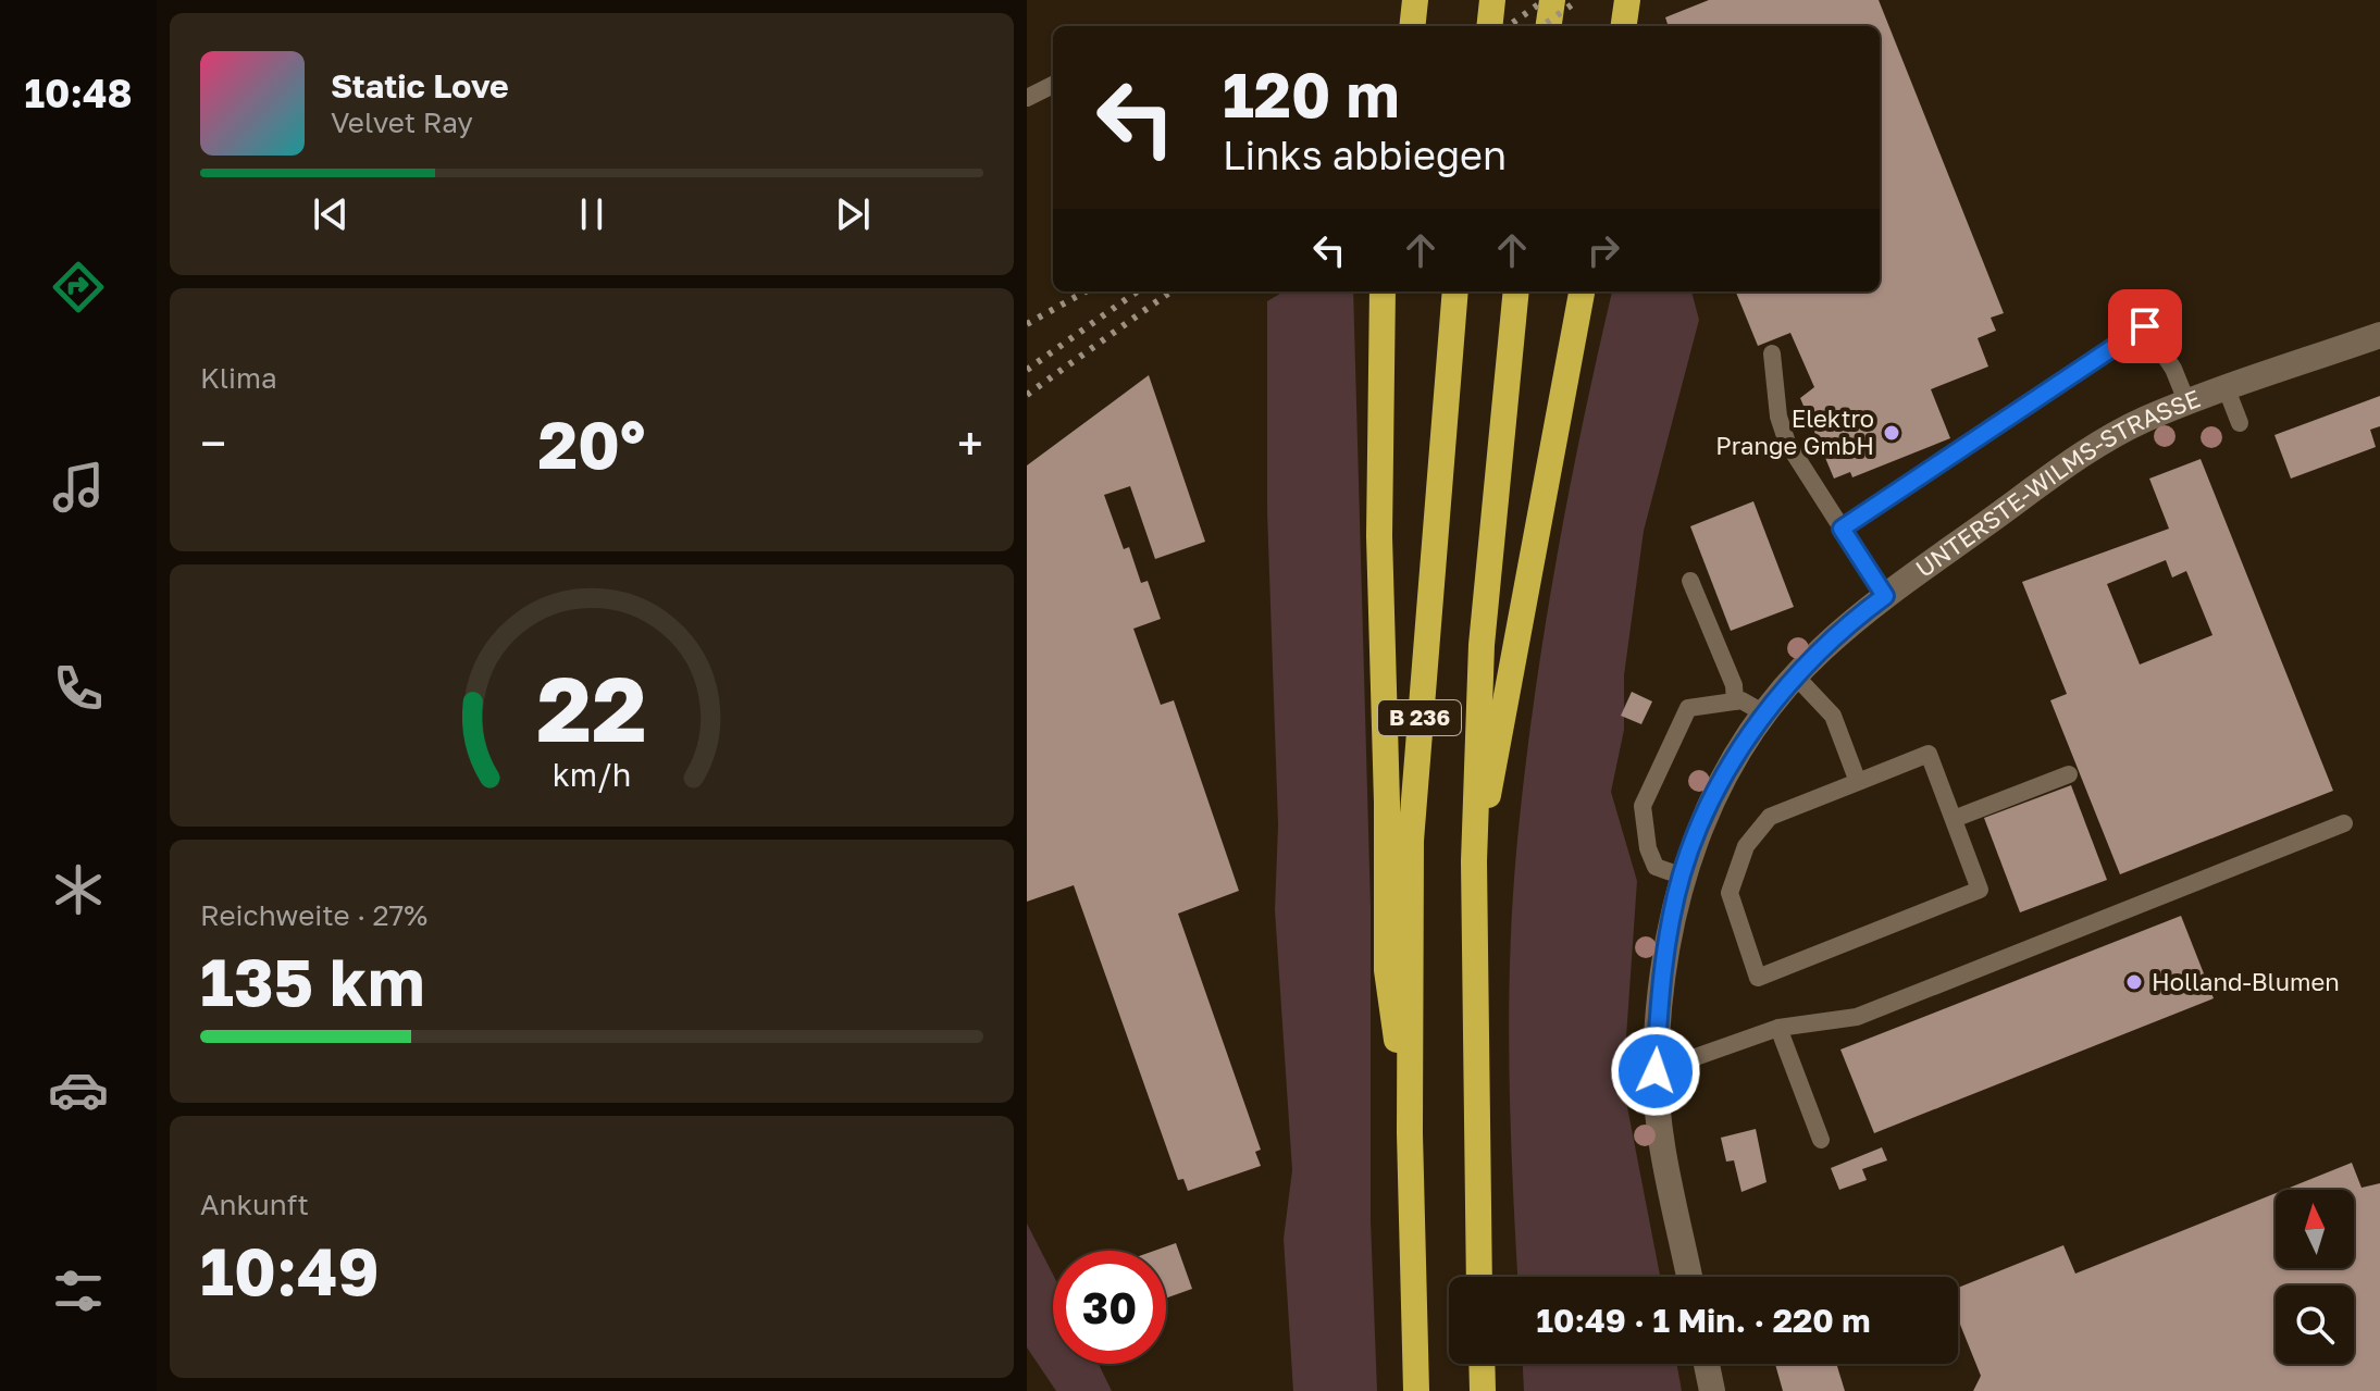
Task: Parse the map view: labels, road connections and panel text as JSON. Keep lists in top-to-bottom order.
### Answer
{
  "streets": {
    "highway": ["B 236"],
    "street": ["UNTERSTE-WILMS-STRASSE"]
  },
  "places": ["Elektro Prange GmbH", "Holland-Blumen"],
  "north": "top",
  "page": {
    "tabs": "10:48",
    "turn": ["120 m", "Links abbiegen"],
    "song": ["Static Love", "Velvet Ray"],
    "tile": [
      "Klima",
      ["Reichweite · 27%", "135 km"],
      ["Ankunft", "10:49"]
    ],
    "heat": ["−", "20°", "+"],
    "limit": "30",
    "trip": "10:49 · 1 Min. · 220 m",
    "gauge": ["22", "km/h"]
  }
}
